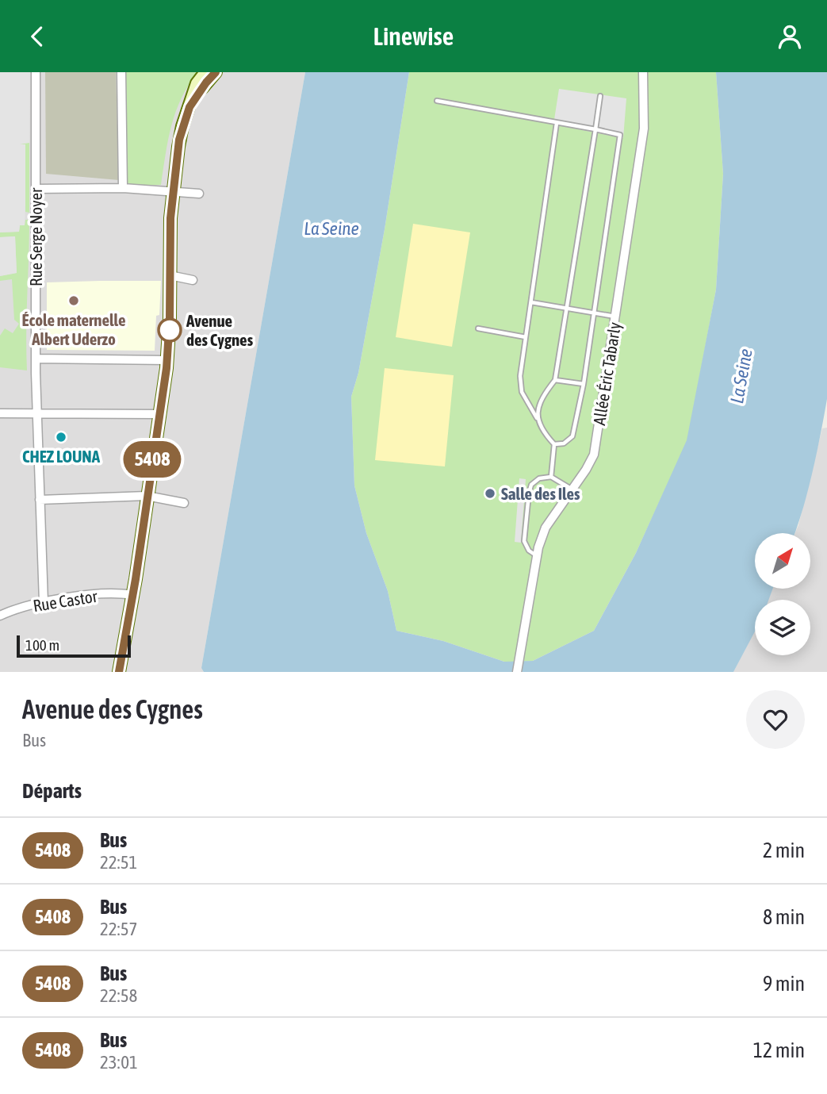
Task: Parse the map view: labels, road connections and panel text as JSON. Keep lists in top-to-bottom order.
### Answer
{
  "streets": {
    "street": ["Rue Serge Noyer", "Allée Éric Tabarly", "Rue Castor"]
  },
  "crossings": [
    ["Rue Serge Noyer", "Rue Castor"]
  ],
  "water": ["La Seine"],
  "places": [
    "École maternelle Albert Uderzo",
    "Avenue des Cygnes",
    "CHEZ LOUNA",
    "Salle des Iles"
  ],
  "lines": ["bus line 5408"],
  "scale_bar": "100 m",
  "north": "top right",
  "page": {
    "header": "Linewise",
    "on_map": "5408",
    "scale": "100 m",
    "heading": [
      ["Avenue des Cygnes", "Bus"],
      "Départs"
    ],
    "list": [
      {
        "mark": "5408",
        "name": "Bus",
        "note": "22:51",
        "value": "2 min"
      },
      {
        "mark": "5408",
        "name": "Bus",
        "note": "22:57",
        "value": "8 min"
      },
      {
        "mark": "5408",
        "name": "Bus",
        "note": "22:58",
        "value": "9 min"
      },
      {
        "mark": "5408",
        "name": "Bus",
        "note": "23:01",
        "value": "12 min"
      }
    ]
  }
}
